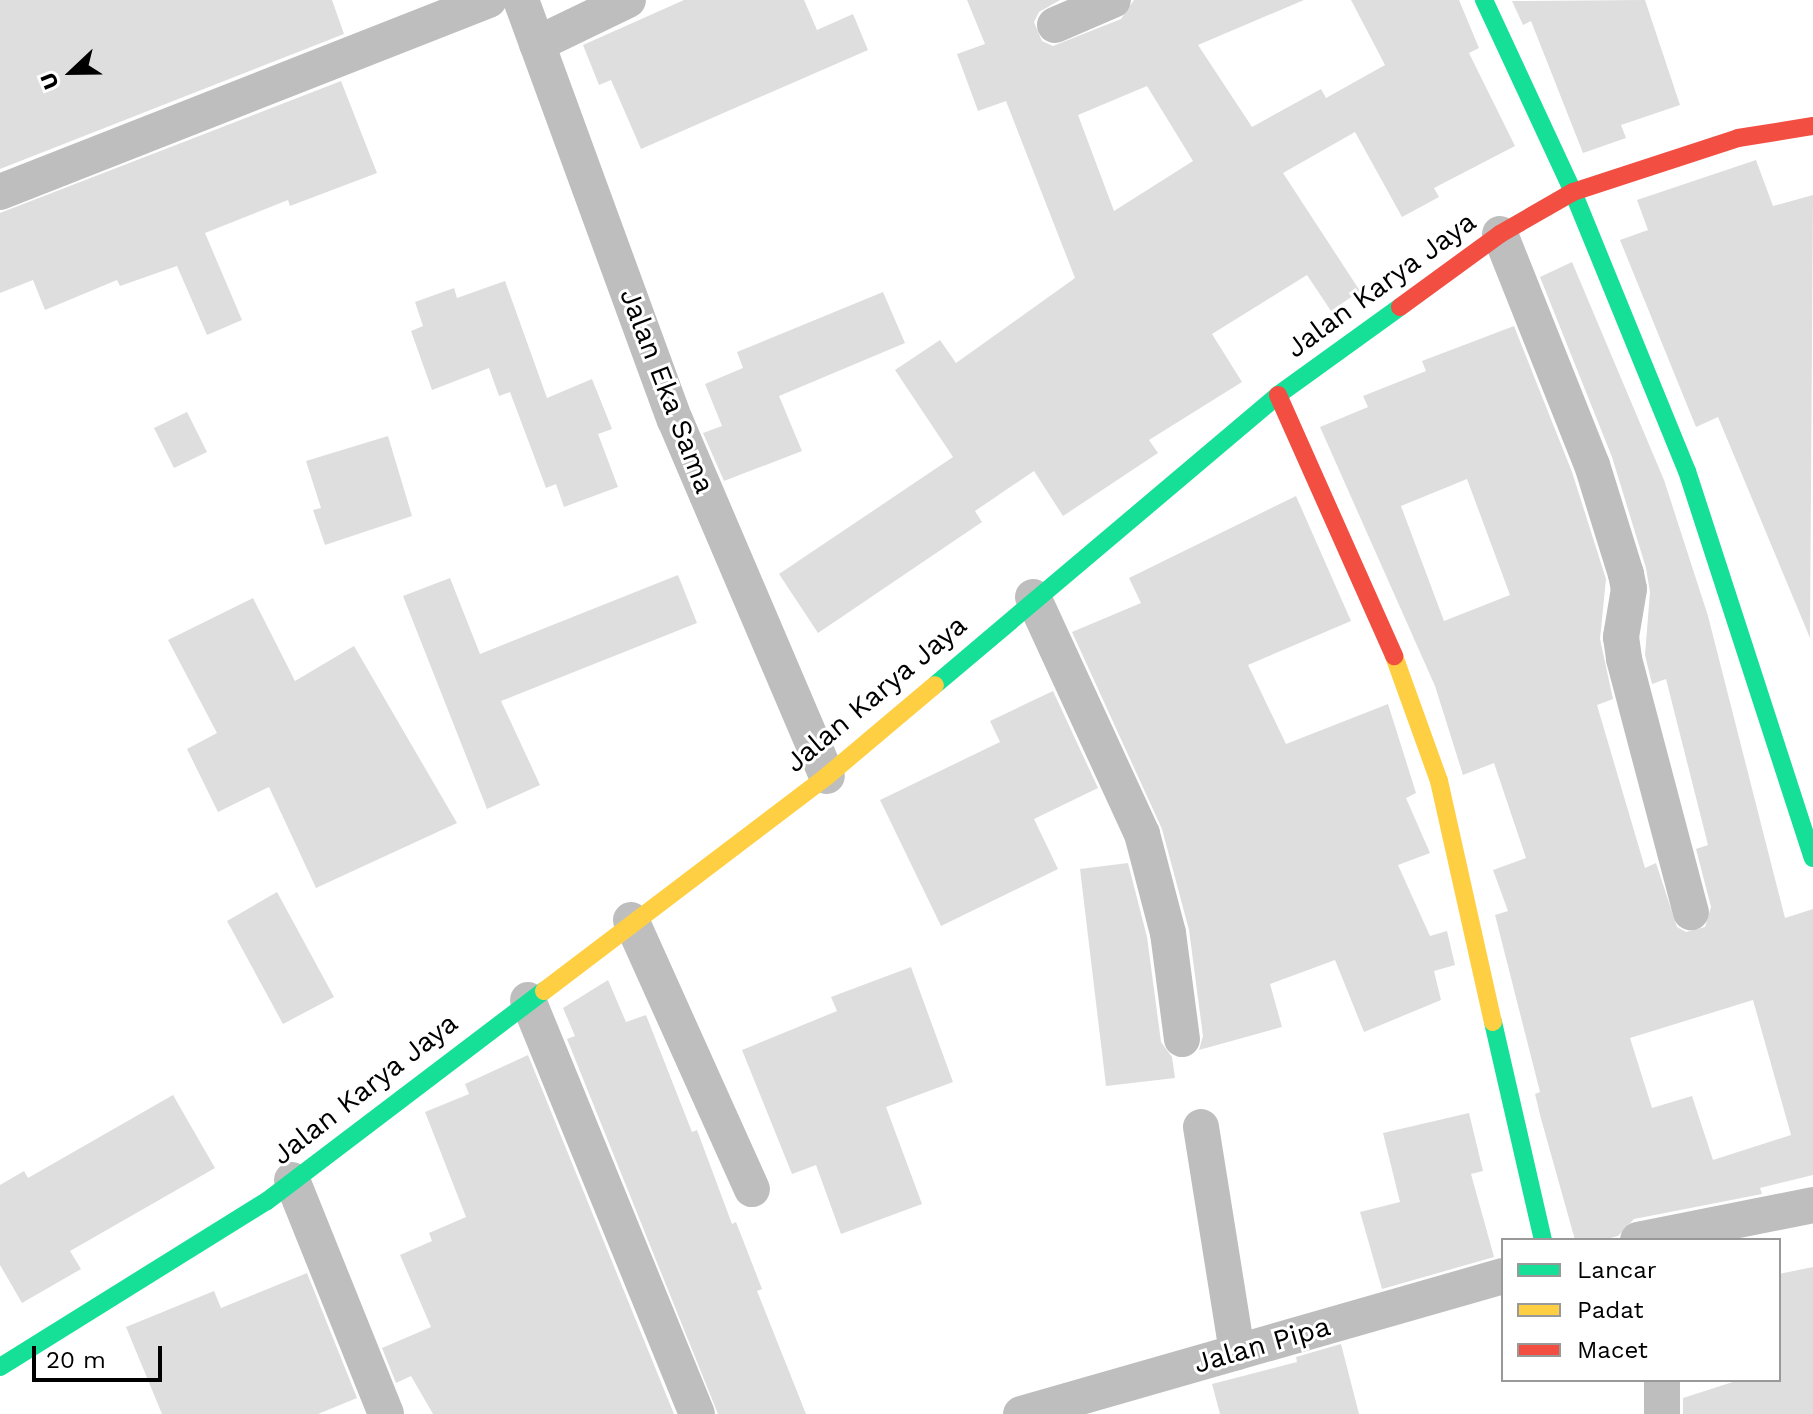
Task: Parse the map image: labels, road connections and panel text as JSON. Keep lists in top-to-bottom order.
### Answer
{
  "streets": {
    "main road": ["Jalan Karya Jaya"],
    "street": ["Jalan Eka Sama", "Jalan Pipa"]
  },
  "crossings": [
    ["Jalan Karya Jaya", "Jalan Eka Sama"]
  ],
  "legend": ["Lancar", "Padat", "Macet"],
  "scale_bar": "20 m",
  "north": "left"
}
